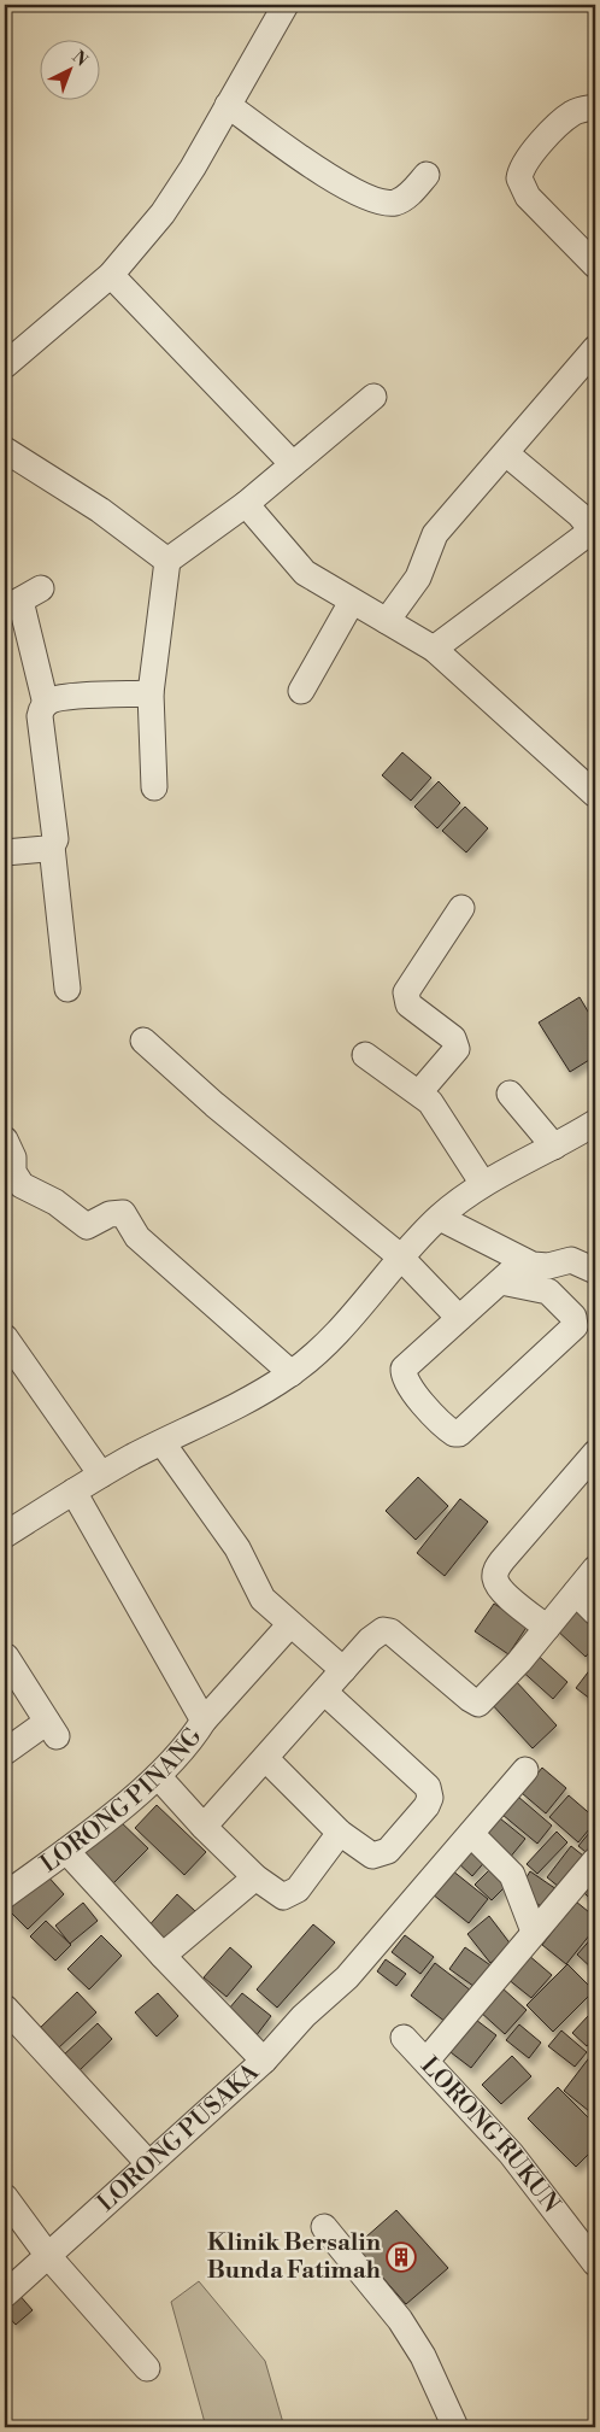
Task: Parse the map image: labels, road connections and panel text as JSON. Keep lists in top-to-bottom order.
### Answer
{
  "streets": {
    "street": ["LORONG PINANG", "LORONG RUKUN", "LORONG PUSAKA"]
  },
  "places": {
    "building": ["Klinik Bersalin Bunda Fatimah"]
  },
  "north": "top right"
}
